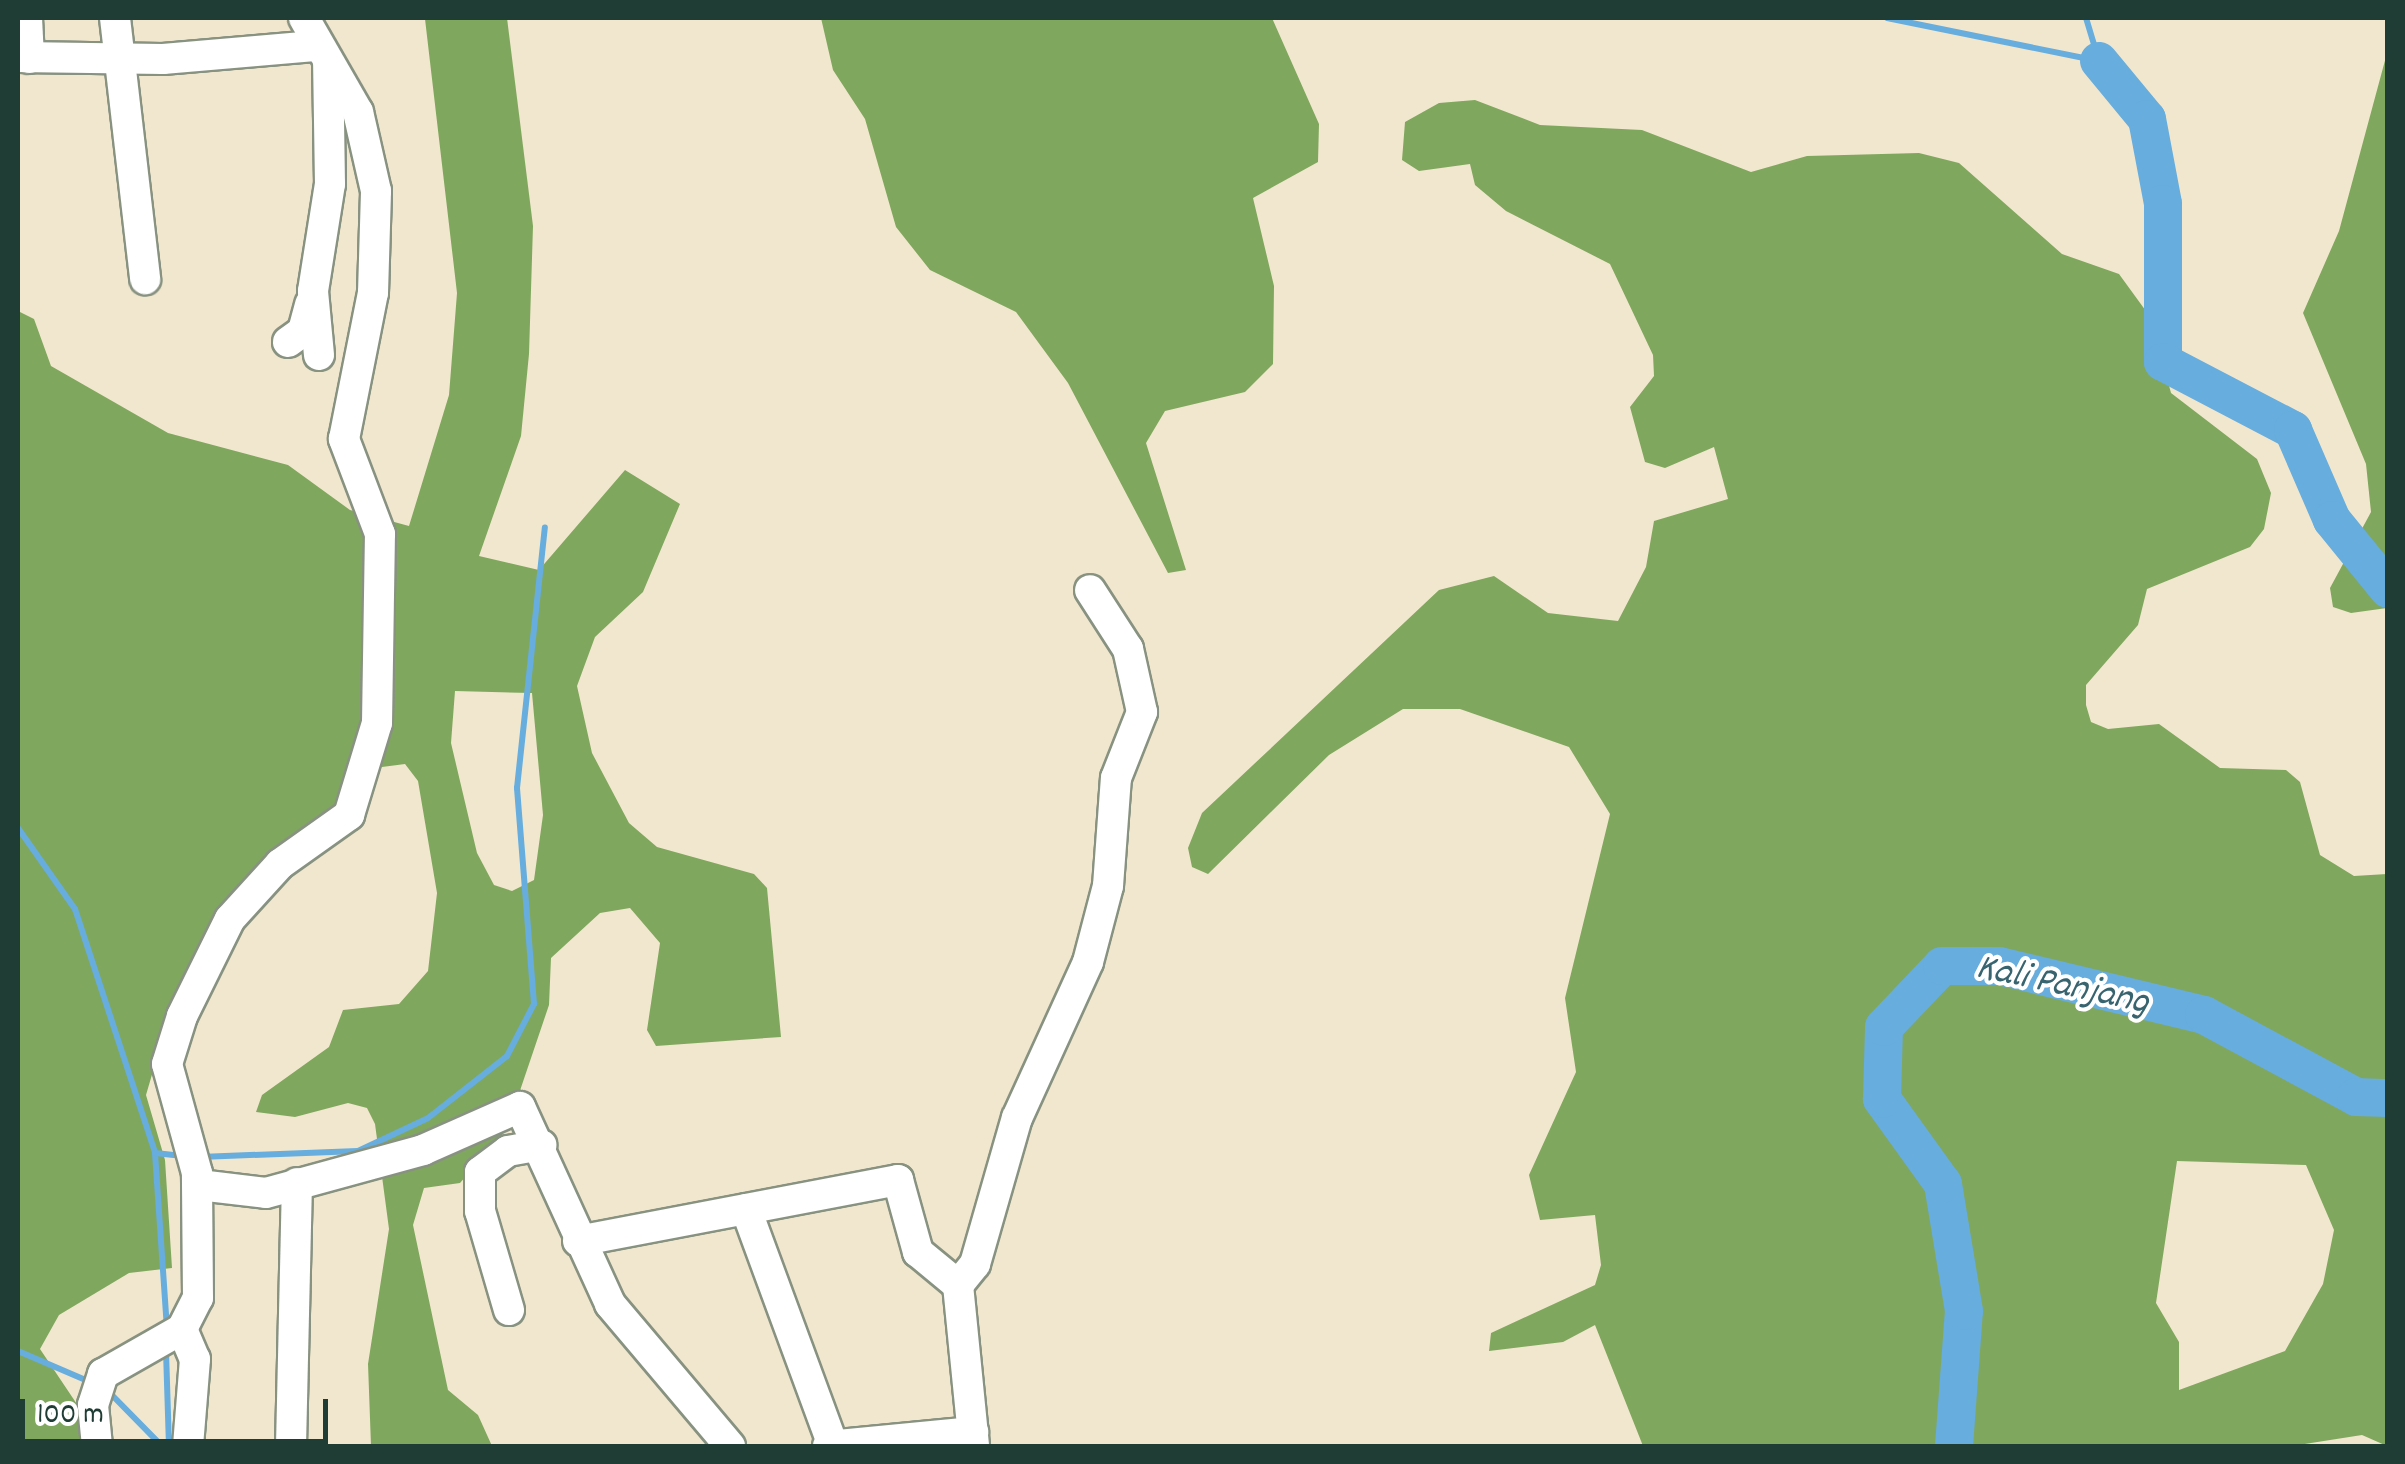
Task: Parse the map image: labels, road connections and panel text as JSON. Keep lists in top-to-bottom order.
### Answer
{
  "water": ["Kali Panjang"],
  "scale_bar": "100 m"
}
